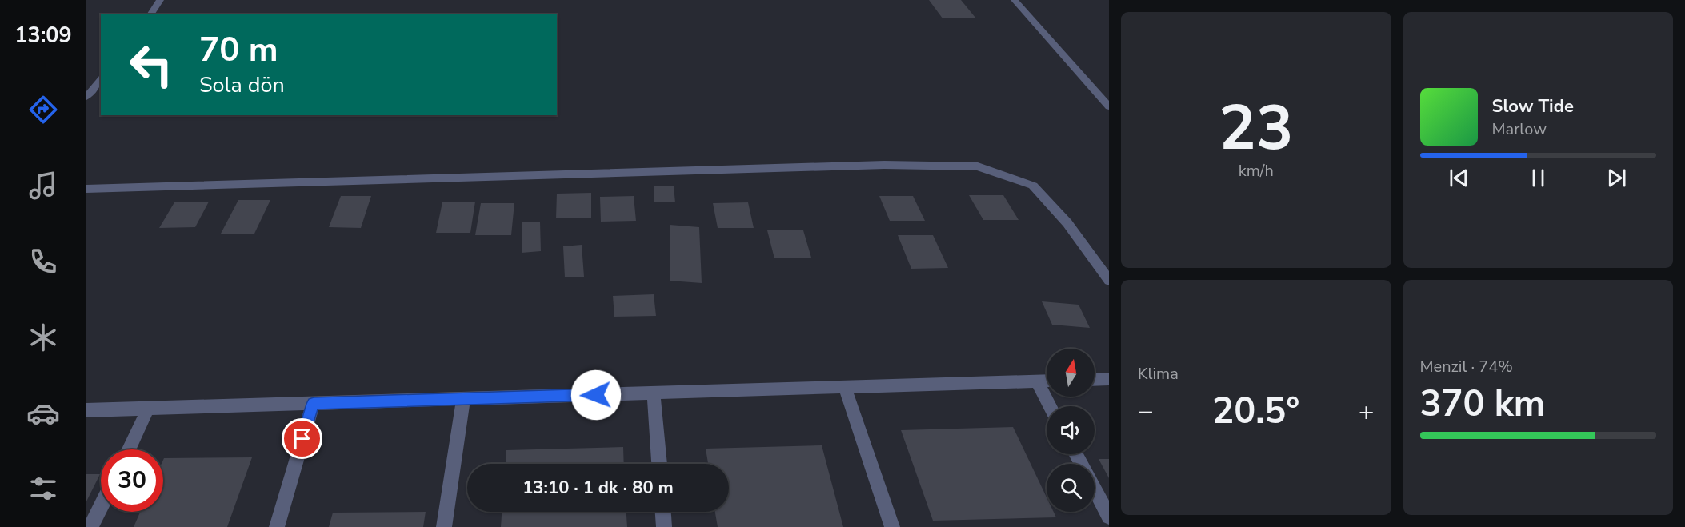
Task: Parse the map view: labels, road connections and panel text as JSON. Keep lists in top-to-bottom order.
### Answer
{
  "north": "top",
  "page": {
    "tabs": "13:09",
    "tile": [
      ["23", "km/h"],
      "Klima",
      ["Menzil · 74%", "370 km"]
    ],
    "turn": ["70 m", "Sola dön"],
    "song": ["Slow Tide", "Marlow"],
    "heat": ["−", "20.5°", "+"],
    "limit": "30",
    "trip": "13:10 · 1 dk · 80 m"
  }
}
